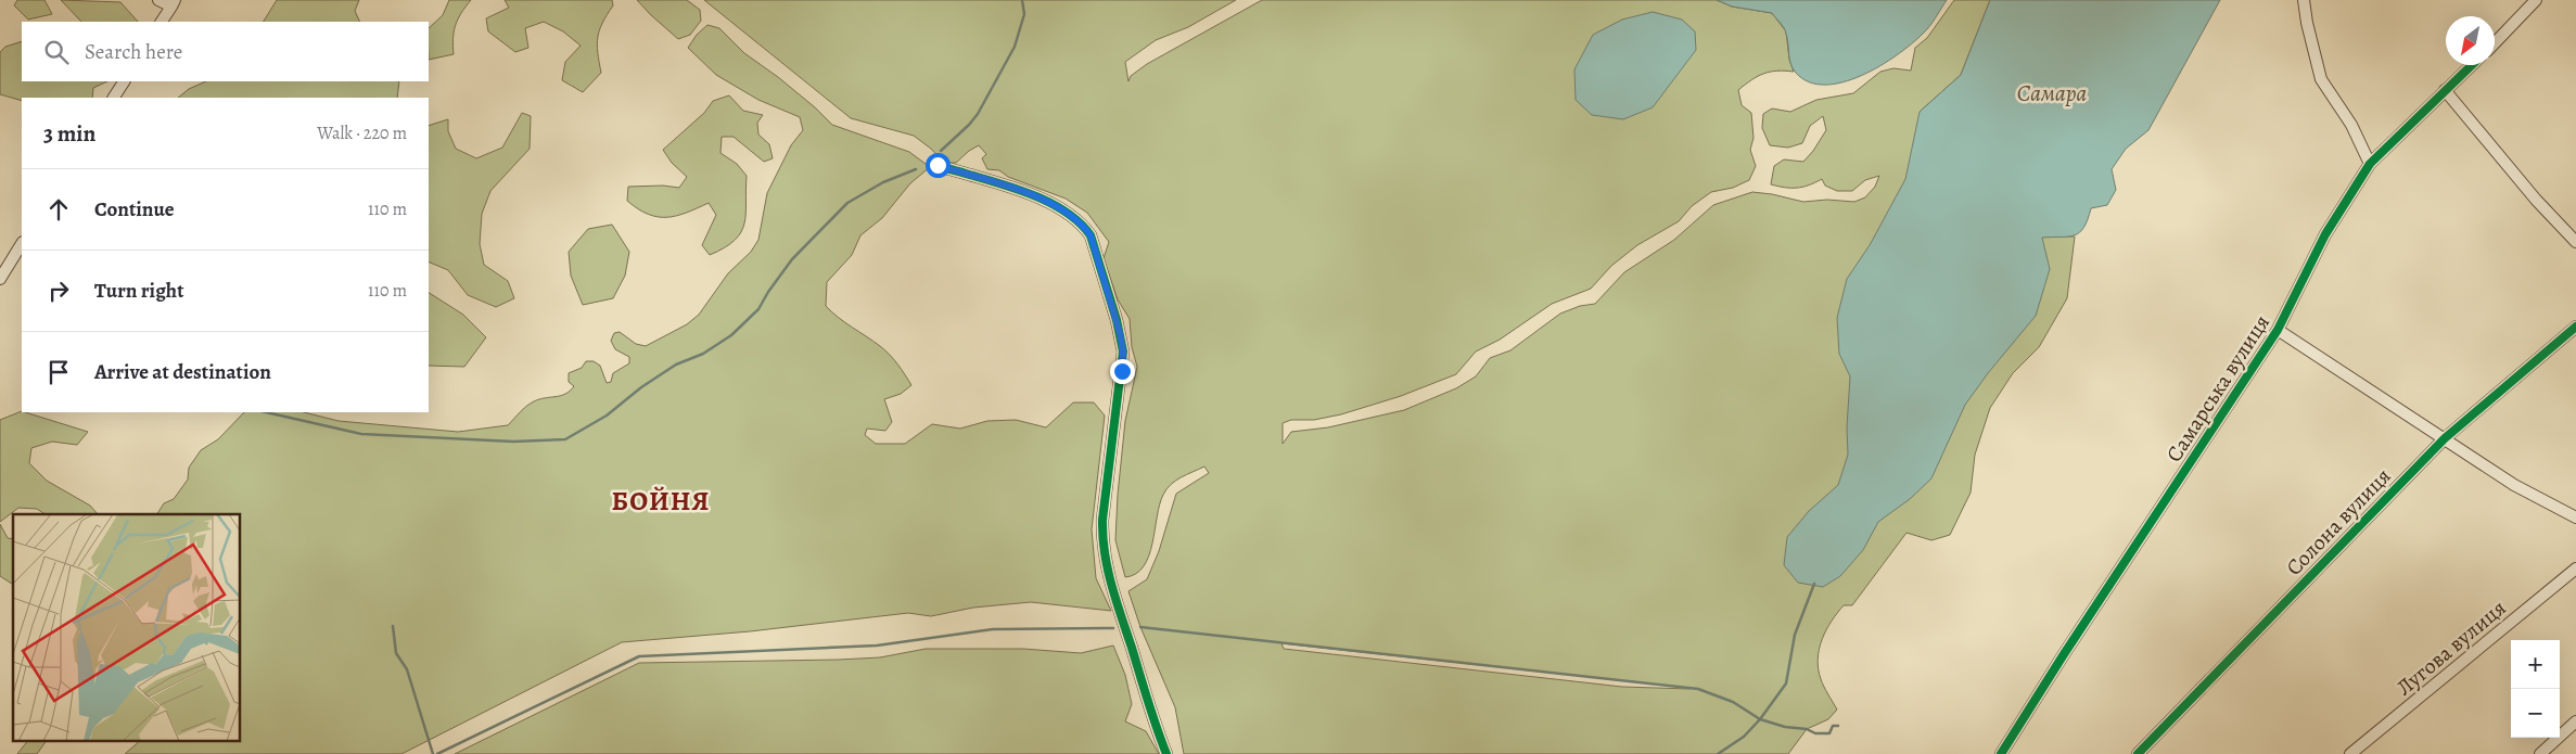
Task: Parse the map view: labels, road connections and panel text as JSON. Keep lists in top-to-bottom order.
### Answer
{
  "streets": {
    "street": ["Самарська вулиця", "Солона вулиця", "Лугова вулиця"]
  },
  "districts": ["БОЙНЯ"],
  "water": ["Самара"],
  "north": "bottom left",
  "page": {
    "search": "Search here",
    "heading": ["3 min", "Walk · 220 m"],
    "list": [
      ["Continue", "110 m"],
      ["Turn right", "110 m"],
      "Arrive at destination"
    ],
    "map_buttons": ["+", "−"]
  }
}
